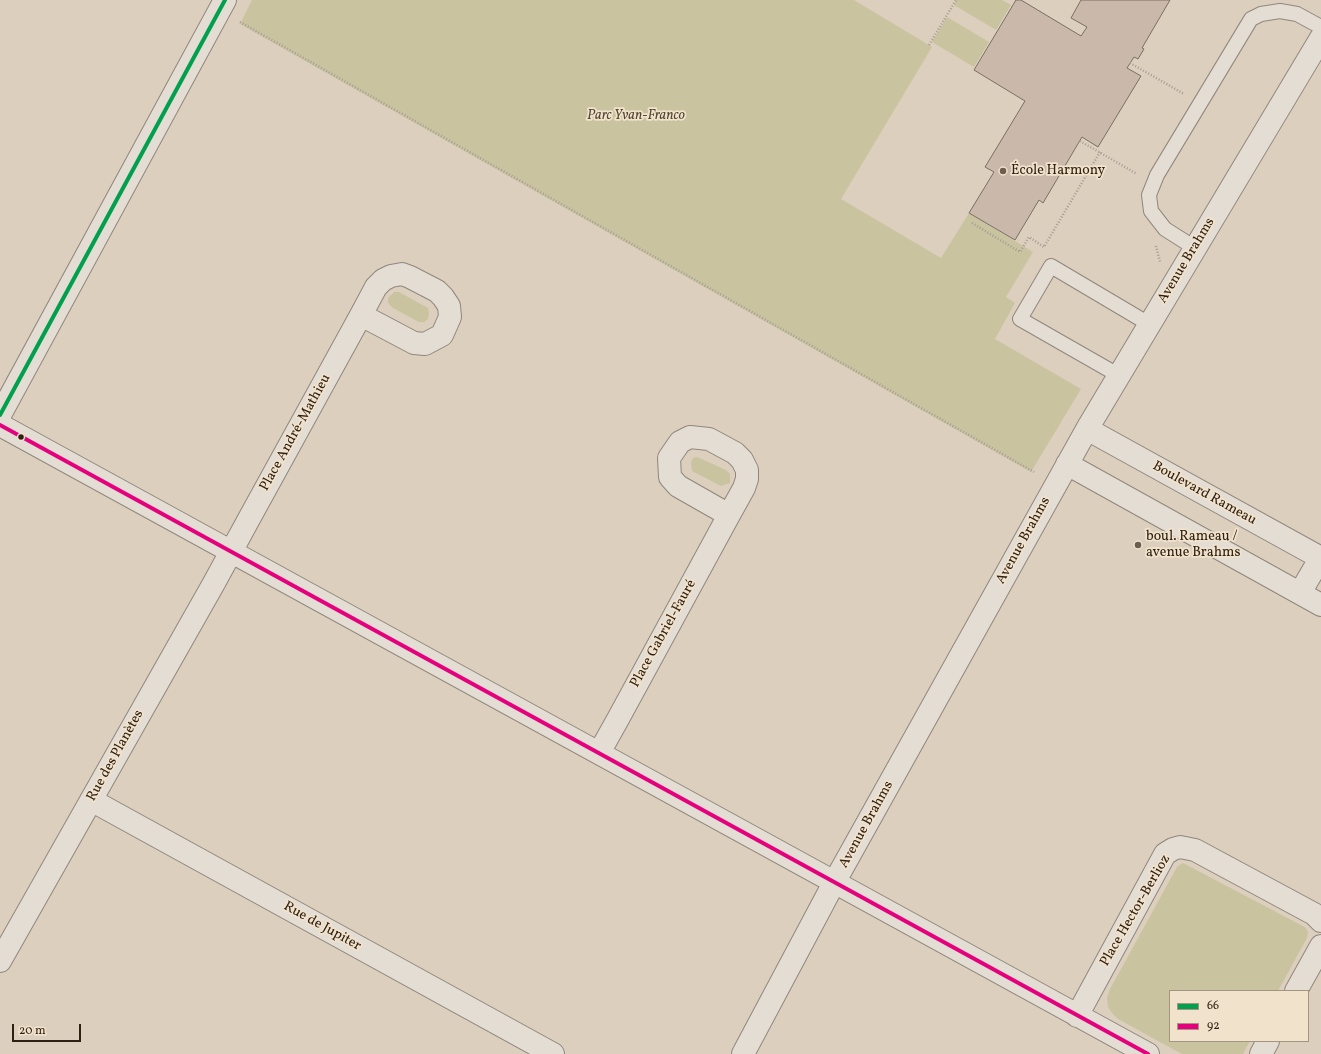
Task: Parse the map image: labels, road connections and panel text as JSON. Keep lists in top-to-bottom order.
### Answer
{
  "streets": {
    "street": [
      "Avenue Brahms",
      "Place André-Mathieu",
      "Boulevard Rameau",
      "Place Gabriel-Fauré",
      "Rue des Planètes",
      "Place Hector-Berlioz",
      "Rue de Jupiter"
    ]
  },
  "crossings": [
    ["Avenue Brahms", "Boulevard Rameau"],
    ["Place André-Mathieu", "Rue des Planètes"],
    ["Rue des Planètes", "Rue de Jupiter"]
  ],
  "parks": ["Parc Yvan-Franco"],
  "places": ["École Harmony", "boul. Rameau / avenue Brahms"],
  "lines": ["transit line 66", "transit line 92"],
  "legend": ["66", "92"],
  "scale_bar": "20 m"
}
